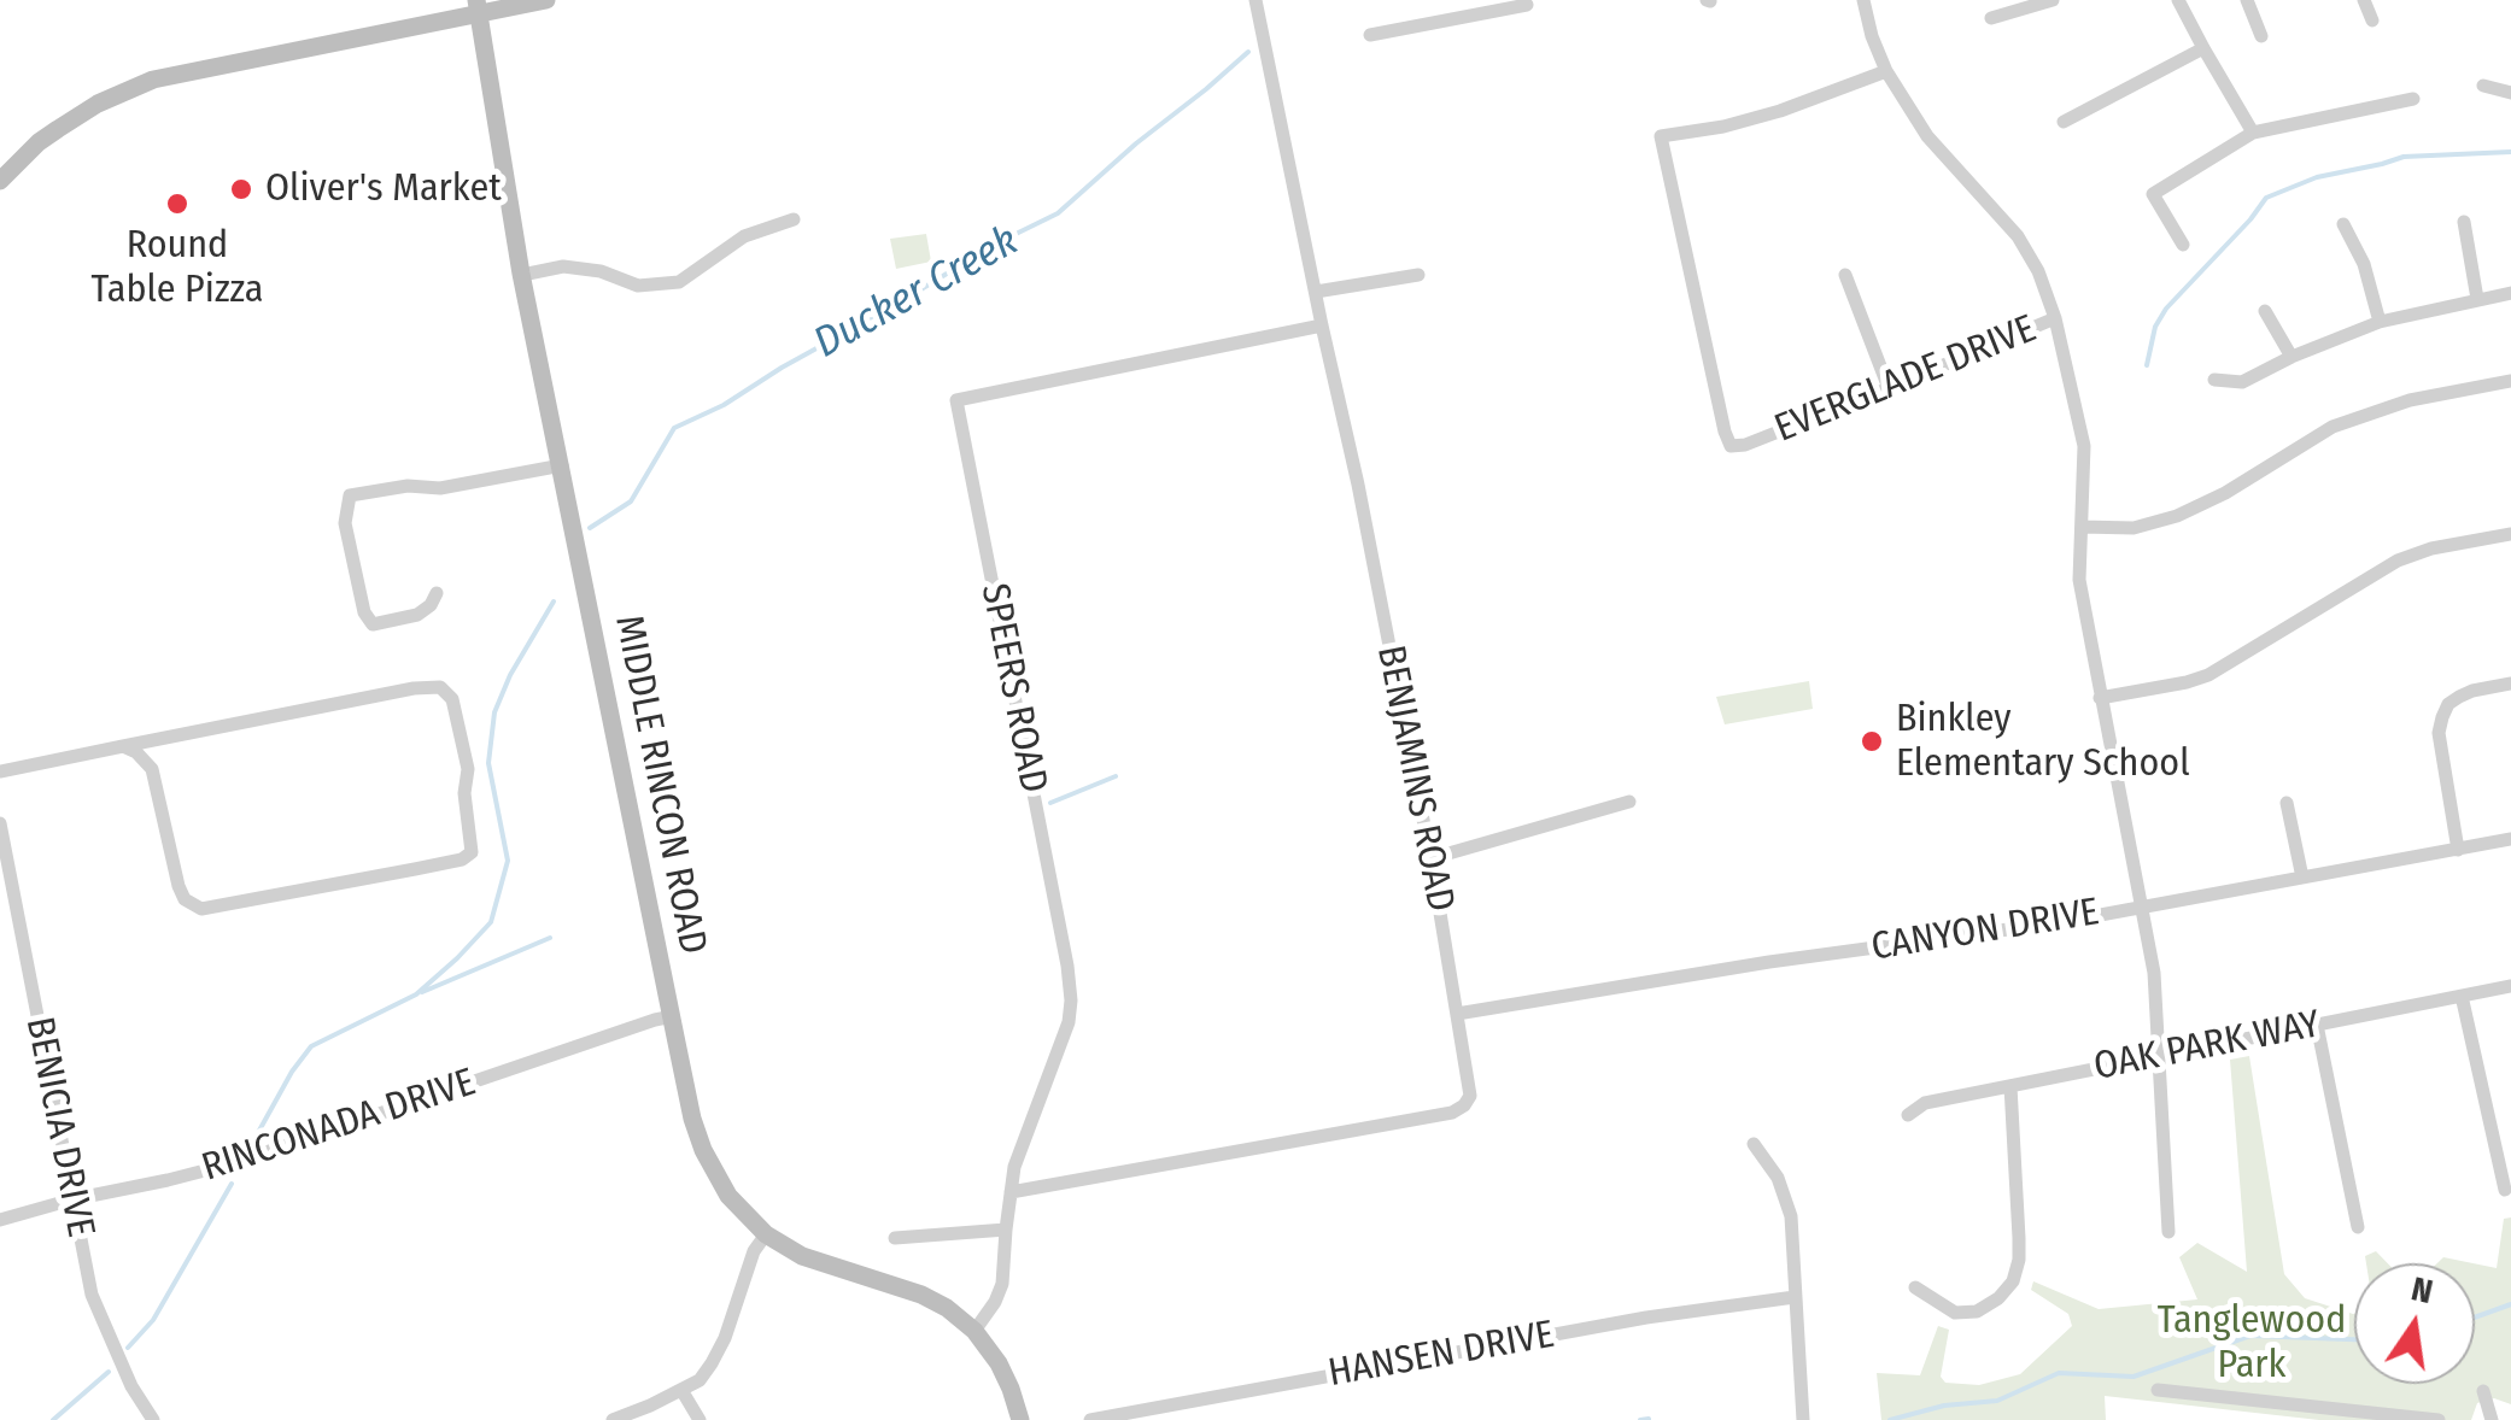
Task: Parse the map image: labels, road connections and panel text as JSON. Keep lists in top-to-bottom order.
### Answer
{
  "streets": {
    "street": [
      "EVERGLADE DRIVE",
      "SPEERS ROAD",
      "BENJAMINS ROAD",
      "MIDDLE RINCON ROAD",
      "CANYON DRIVE",
      "OAK PARK WAY",
      "RINCONADA DRIVE",
      "BENICIA DRIVE",
      "HANSEN DRIVE"
    ]
  },
  "crossings": [
    ["SPEERS ROAD", "BENJAMINS ROAD"],
    ["SPEERS ROAD", "MIDDLE RINCON ROAD"],
    ["BENJAMINS ROAD", "CANYON DRIVE"],
    ["MIDDLE RINCON ROAD", "RINCONADA DRIVE"],
    ["RINCONADA DRIVE", "BENICIA DRIVE"]
  ],
  "water": ["Ducker Creek"],
  "parks": ["Tanglewood Park"],
  "places": ["Oliver's Market", "Round Table Pizza", "Binkley Elementary School"],
  "north": "top"
}
